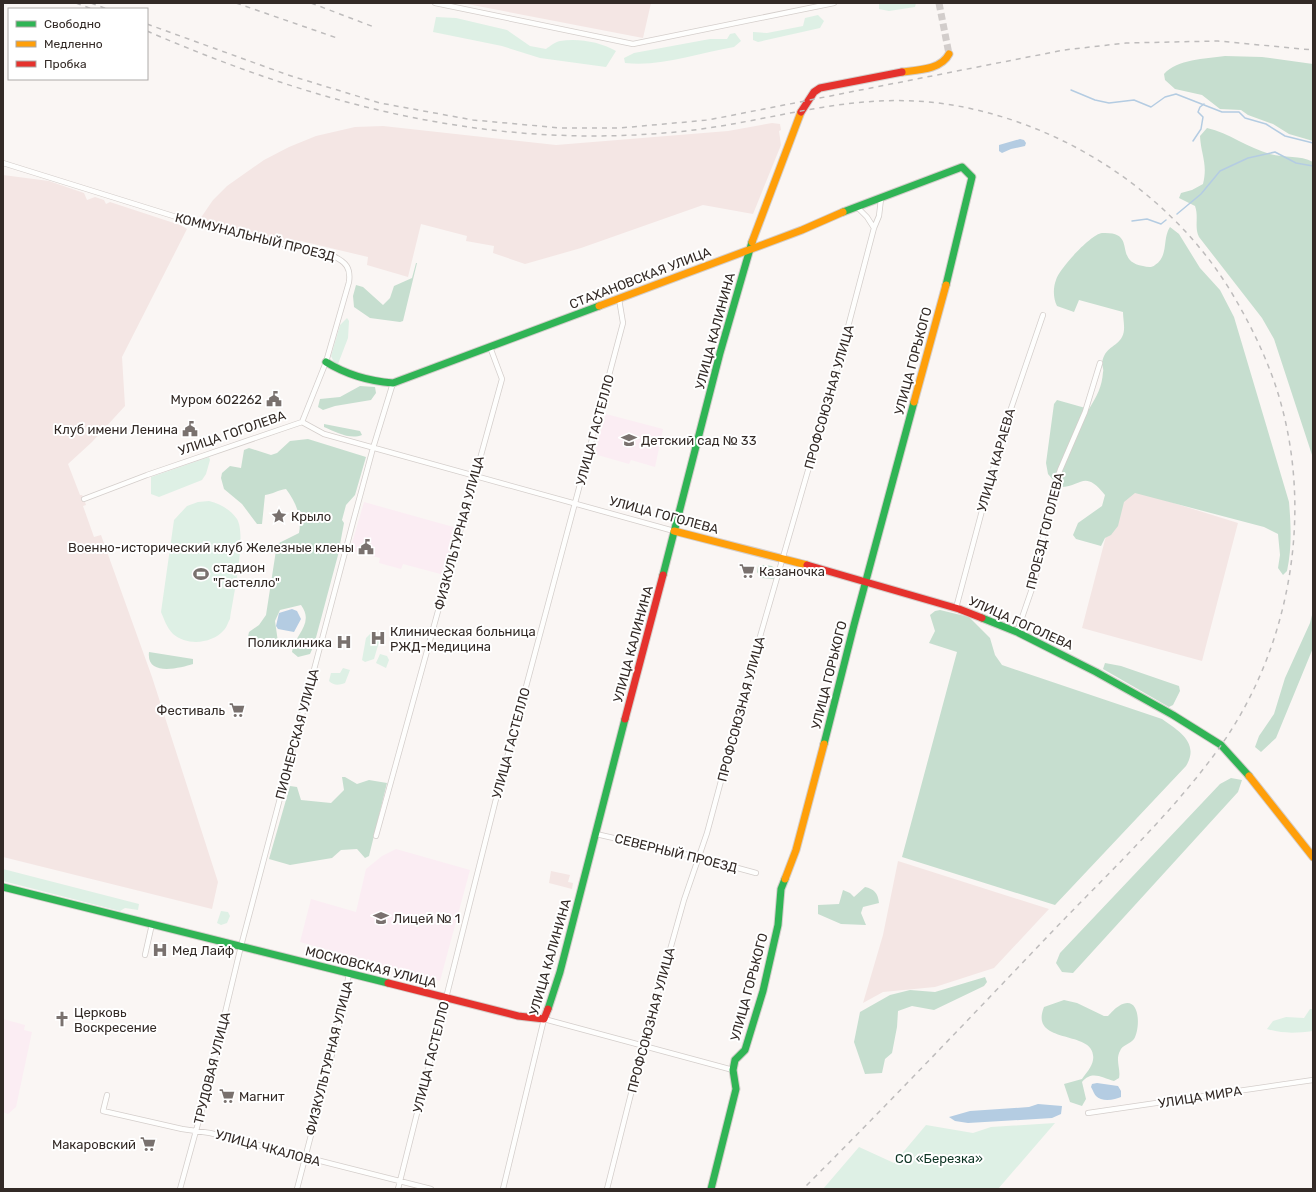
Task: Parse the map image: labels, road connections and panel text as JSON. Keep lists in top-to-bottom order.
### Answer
{
  "streets": {
    "street": [
      "КОММУНАЛЬНЫЙ ПРОЕЗД",
      "СТАХАНОВСКАЯ УЛИЦА",
      "УЛИЦА КАЛИНИНА",
      "УЛИЦА ГОРЬКОГО",
      "ПРОФСОЮЗНАЯ УЛИЦА",
      "УЛИЦА ГАСТЕЛЛО",
      "УЛИЦА ГОГОЛЕВА",
      "УЛИЦА КАРАЕВА",
      "ПРОЕЗД ГОГОЛЕВА",
      "ФИЗКУЛЬТУРНАЯ УЛИЦА",
      "ПИОНЕРСКАЯ УЛИЦА",
      "СЕВЕРНЫЙ ПРОЕЗД",
      "МОСКОВСКАЯ УЛИЦА",
      "ТРУДОВАЯ УЛИЦА",
      "УЛИЦА МИРА",
      "УЛИЦА ЧКАЛОВА"
    ]
  },
  "crossings": [
    ["КОММУНАЛЬНЫЙ ПРОЕЗД", "СТАХАНОВСКАЯ УЛИЦА"],
    ["КОММУНАЛЬНЫЙ ПРОЕЗД", "УЛИЦА ГОГОЛЕВА"],
    ["СТАХАНОВСКАЯ УЛИЦА", "УЛИЦА КАЛИНИНА"],
    ["СТАХАНОВСКАЯ УЛИЦА", "УЛИЦА ГОРЬКОГО"],
    ["СТАХАНОВСКАЯ УЛИЦА", "ПРОФСОЮЗНАЯ УЛИЦА"],
    ["СТАХАНОВСКАЯ УЛИЦА", "УЛИЦА ГАСТЕЛЛО"],
    ["СТАХАНОВСКАЯ УЛИЦА", "ФИЗКУЛЬТУРНАЯ УЛИЦА"],
    ["СТАХАНОВСКАЯ УЛИЦА", "ПИОНЕРСКАЯ УЛИЦА"],
    ["УЛИЦА КАЛИНИНА", "УЛИЦА ГОГОЛЕВА"],
    ["УЛИЦА КАЛИНИНА", "СЕВЕРНЫЙ ПРОЕЗД"],
    ["УЛИЦА КАЛИНИНА", "МОСКОВСКАЯ УЛИЦА"],
    ["УЛИЦА ГОРЬКОГО", "УЛИЦА ГОГОЛЕВА"],
    ["УЛИЦА ГОРЬКОГО", "МОСКОВСКАЯ УЛИЦА"],
    ["ПРОФСОЮЗНАЯ УЛИЦА", "УЛИЦА ГОГОЛЕВА"],
    ["ПРОФСОЮЗНАЯ УЛИЦА", "СЕВЕРНЫЙ ПРОЕЗД"],
    ["ПРОФСОЮЗНАЯ УЛИЦА", "МОСКОВСКАЯ УЛИЦА"],
    ["УЛИЦА ГАСТЕЛЛО", "УЛИЦА ГОГОЛЕВА"],
    ["УЛИЦА ГАСТЕЛЛО", "МОСКОВСКАЯ УЛИЦА"],
    ["УЛИЦА ГАСТЕЛЛО", "УЛИЦА ЧКАЛОВА"],
    ["УЛИЦА ГОГОЛЕВА", "УЛИЦА КАРАЕВА"],
    ["УЛИЦА ГОГОЛЕВА", "ПРОЕЗД ГОГОЛЕВА"],
    ["УЛИЦА ГОГОЛЕВА", "ФИЗКУЛЬТУРНАЯ УЛИЦА"],
    ["УЛИЦА ГОГОЛЕВА", "ПИОНЕРСКАЯ УЛИЦА"],
    ["ФИЗКУЛЬТУРНАЯ УЛИЦА", "МОСКОВСКАЯ УЛИЦА"],
    ["ФИЗКУЛЬТУРНАЯ УЛИЦА", "УЛИЦА ЧКАЛОВА"],
    ["ПИОНЕРСКАЯ УЛИЦА", "МОСКОВСКАЯ УЛИЦА"],
    ["ПИОНЕРСКАЯ УЛИЦА", "ТРУДОВАЯ УЛИЦА"],
    ["МОСКОВСКАЯ УЛИЦА", "ТРУДОВАЯ УЛИЦА"],
    ["ТРУДОВАЯ УЛИЦА", "УЛИЦА ЧКАЛОВА"]
  ],
  "parks": ["СО «Березка»"],
  "places": {
    "public building": ["Муром 602262", "Клуб имени Ленина", "Военно-исторический клуб Железные клены"],
    "school or university": ["Детский сад № 33", "Лицей № 1"],
    "place": ["Крыло"],
    "supermarket": [
      "Казаночка",
      "Фестиваль",
      "Магнит",
      "Макаровский"
    ],
    "sports": ["стадион \"Гастелло\""],
    "hospital": ["Клиническая больница РЖД-Медицина", "Поликлиника", "Мед Лайф"],
    "church": ["Церковь Воскресение"]
  },
  "legend": ["Свободно", "Медленно", "Пробка"]
}
